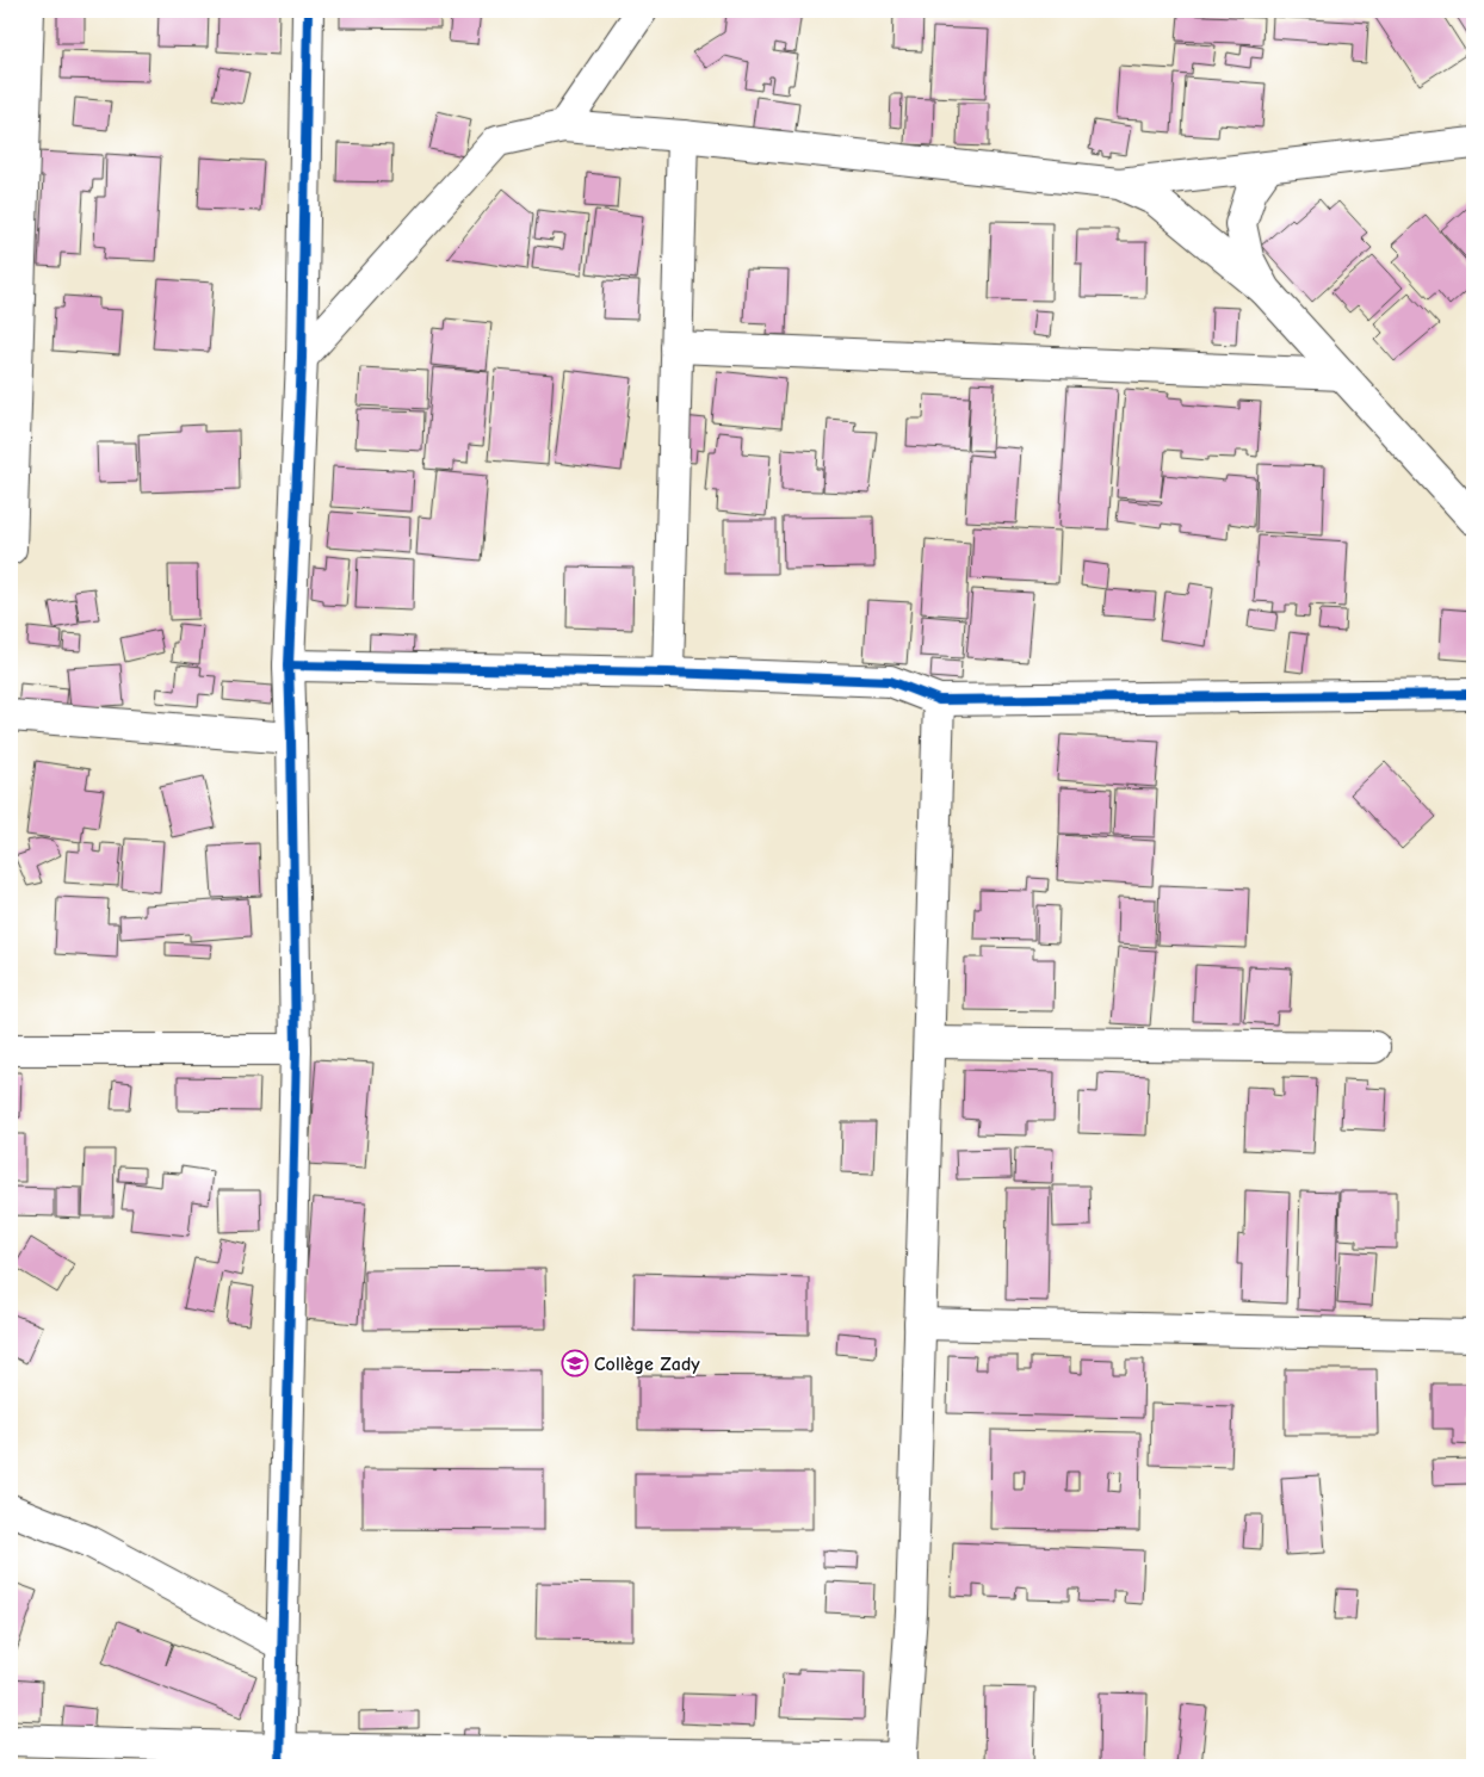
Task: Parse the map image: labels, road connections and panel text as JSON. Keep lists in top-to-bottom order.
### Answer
{
  "places": {
    "school or university": ["Collège Zady"]
  }
}
